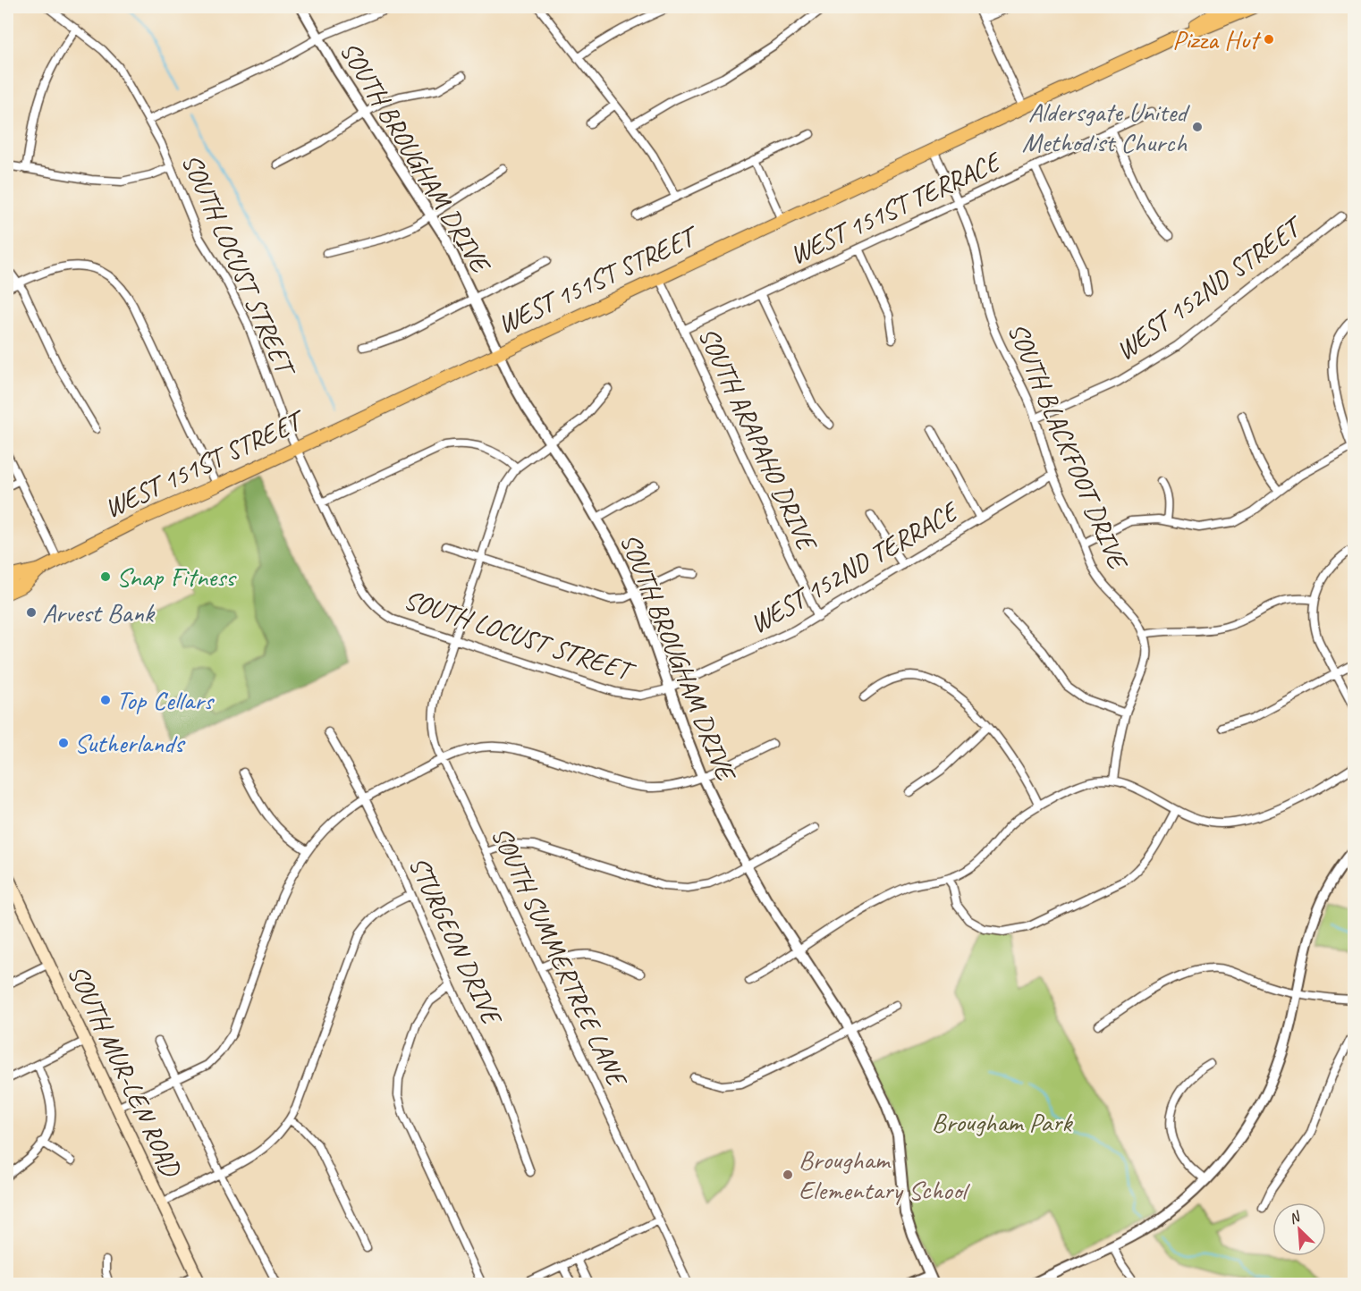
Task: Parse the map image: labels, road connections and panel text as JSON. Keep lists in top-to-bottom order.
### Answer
{
  "streets": {
    "main road": ["WEST 151ST STREET", "SOUTH MUR-LEN ROAD"],
    "street": [
      "SOUTH BROUGHAM DRIVE",
      "WEST 151ST TERRACE",
      "SOUTH LOCUST STREET",
      "WEST 152ND STREET",
      "SOUTH ARAPAHO DRIVE",
      "SOUTH BLACKFOOT DRIVE",
      "WEST 152ND TERRACE",
      "STURGEON DRIVE",
      "SOUTH SUMMERTREE LANE"
    ]
  },
  "crossings": [
    ["SOUTH BROUGHAM DRIVE", "SOUTH LOCUST STREET"],
    ["SOUTH BROUGHAM DRIVE", "WEST 151ST STREET"],
    ["SOUTH BROUGHAM DRIVE", "WEST 152ND TERRACE"],
    ["WEST 151ST TERRACE", "SOUTH ARAPAHO DRIVE"],
    ["WEST 151ST TERRACE", "SOUTH BLACKFOOT DRIVE"],
    ["SOUTH LOCUST STREET", "WEST 151ST STREET"],
    ["SOUTH LOCUST STREET", "WEST 152ND TERRACE"],
    ["SOUTH LOCUST STREET", "SOUTH SUMMERTREE LANE"],
    ["WEST 151ST STREET", "SOUTH ARAPAHO DRIVE"],
    ["WEST 151ST STREET", "SOUTH BLACKFOOT DRIVE"],
    ["WEST 152ND STREET", "SOUTH BLACKFOOT DRIVE"],
    ["SOUTH ARAPAHO DRIVE", "WEST 152ND TERRACE"],
    ["SOUTH BLACKFOOT DRIVE", "WEST 152ND TERRACE"]
  ],
  "parks": ["Brougham Park"],
  "places": [
    "Pizza Hut",
    "Aldersgate United Methodist Church",
    "Snap Fitness",
    "Arvest Bank",
    "Top Cellars",
    "Sutherlands",
    "Brougham Elementary School"
  ],
  "north": "top left"
}
